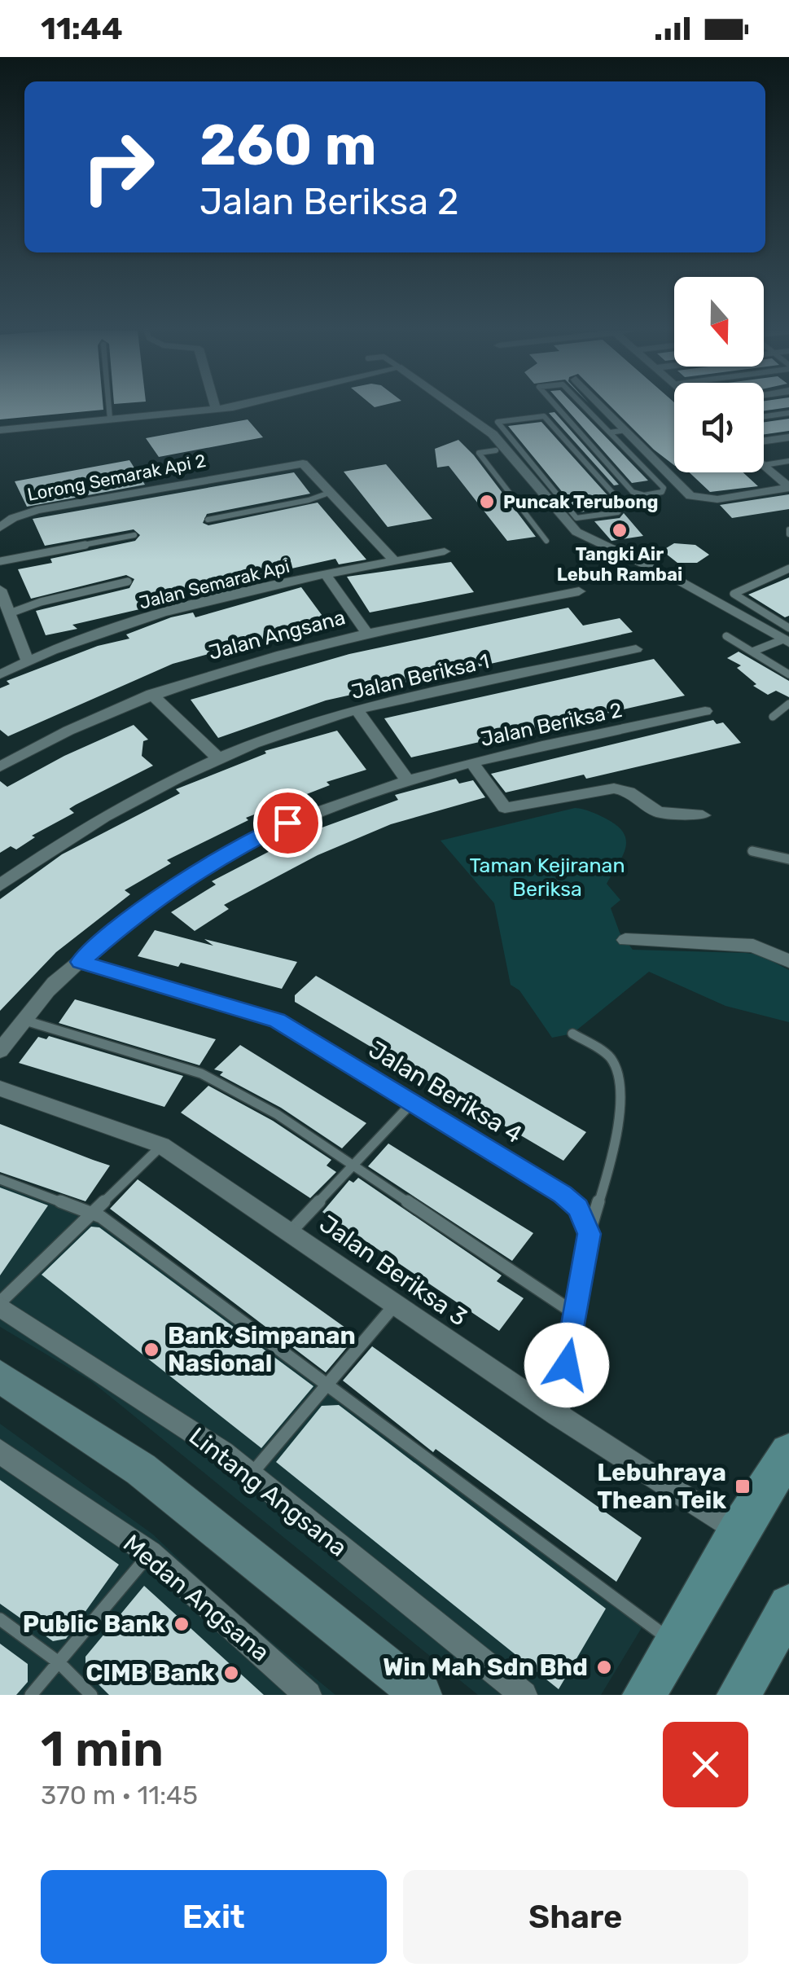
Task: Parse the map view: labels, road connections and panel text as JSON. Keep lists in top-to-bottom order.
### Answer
{
  "streets": {
    "street": [
      "Lorong Semarak Api 2",
      "Jalan Semarak Api",
      "Jalan Angsana",
      "Jalan Beriksa 1",
      "Jalan Beriksa 2",
      "Jalan Beriksa 4",
      "Jalan Beriksa 3",
      "Lintang Angsana",
      "Medan Angsana"
    ]
  },
  "crossings": [
    ["Lorong Semarak Api 2", "Jalan Semarak Api"],
    ["Jalan Beriksa 2", "Jalan Beriksa 4"]
  ],
  "parks": ["Taman Kejiranan Beriksa"],
  "places": {
    "other": [
      "Puncak Terubong",
      "Tangki Air Lebuh Rambai",
      "Bank Simpanan Nasional",
      "Public Bank",
      "Win Mah Sdn Bhd",
      "CIMB Bank"
    ],
    "transit": ["Lebuhraya Thean Teik"]
  },
  "north": "bottom",
  "page": {
    "status": "11:44",
    "turn": ["260 m", "Jalan Beriksa 2"],
    "heading": ["1 min", "370 m · 11:45"],
    "buttons": ["Exit", "Share"]
  }
}
